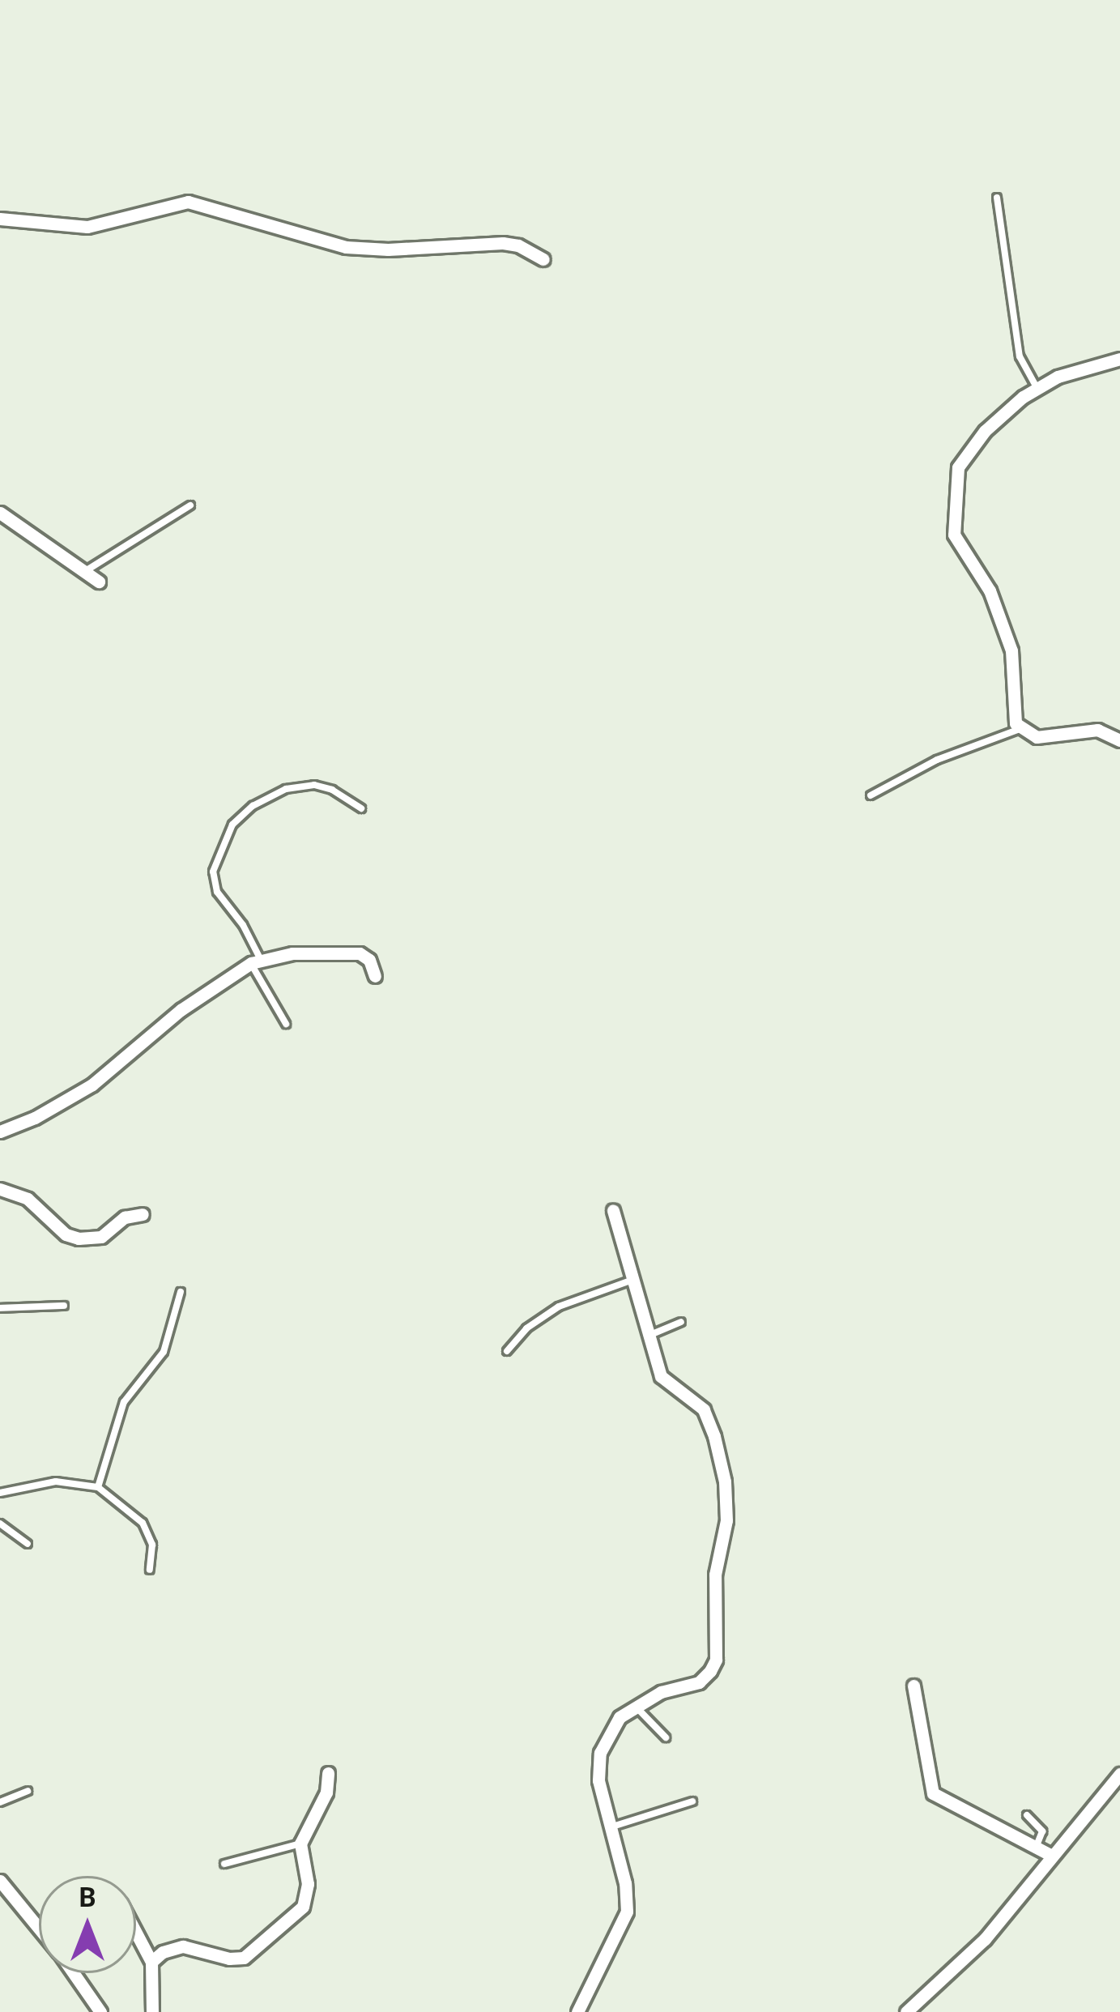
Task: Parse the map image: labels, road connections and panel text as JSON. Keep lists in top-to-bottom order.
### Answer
{
  "north": "top"
}
